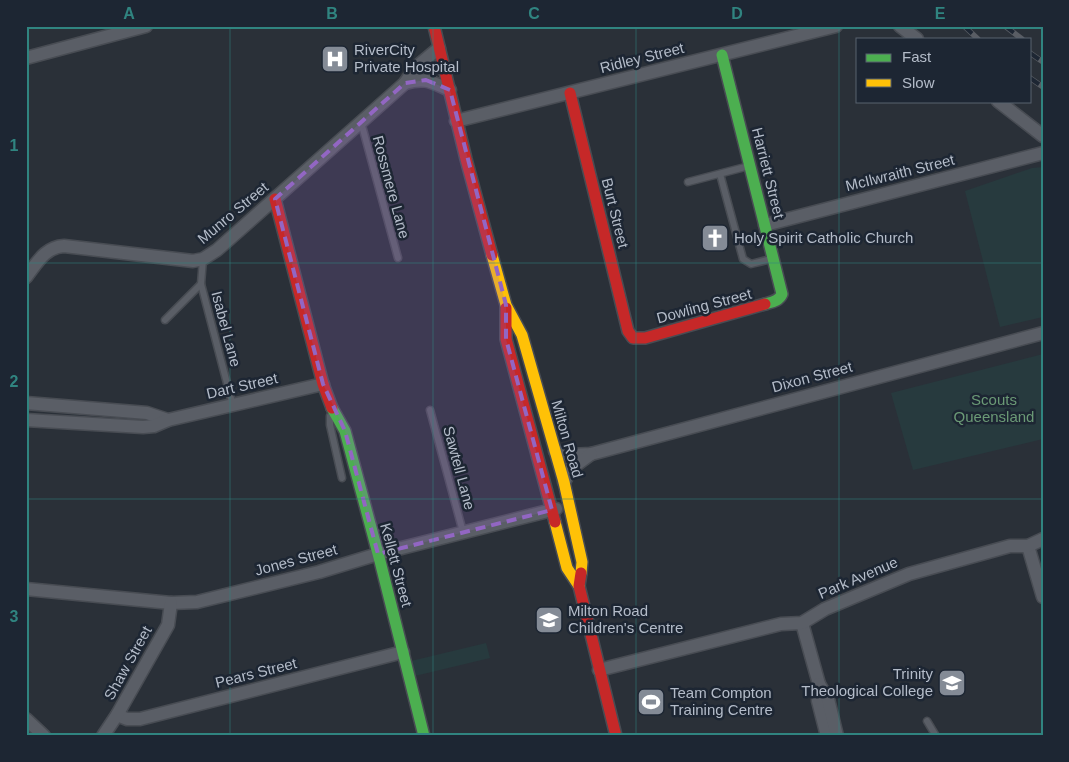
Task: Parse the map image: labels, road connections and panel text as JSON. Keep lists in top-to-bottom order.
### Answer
{
  "streets": {
    "street": [
      "Ridley Street",
      "Harriett Street",
      "McIlwraith Street",
      "Munro Street",
      "Burt Street",
      "Dowling Street",
      "Dixon Street",
      "Dart Street",
      "Milton Road",
      "Jones Street",
      "Kellett Street",
      "Park Avenue",
      "Shaw Street",
      "Pears Street"
    ],
    "lane": ["Rossmere Lane", "Isabel Lane", "Sawtell Lane"]
  },
  "crossings": [
    ["Ridley Street", "Harriett Street"],
    ["Ridley Street", "Burt Street"],
    ["Ridley Street", "Milton Road"],
    ["Harriett Street", "McIlwraith Street"],
    ["Harriett Street", "Dowling Street"],
    ["Rossmere Lane", "Munro Street"],
    ["Munro Street", "Isabel Lane"],
    ["Munro Street", "Milton Road"],
    ["Munro Street", "Kellett Street"],
    ["Burt Street", "Dowling Street"],
    ["Isabel Lane", "Dart Street"],
    ["Dixon Street", "Milton Road"],
    ["Dart Street", "Kellett Street"],
    ["Milton Road", "Jones Street"],
    ["Milton Road", "Park Avenue"],
    ["Sawtell Lane", "Jones Street"],
    ["Jones Street", "Kellett Street"],
    ["Jones Street", "Shaw Street"],
    ["Kellett Street", "Pears Street"],
    ["Shaw Street", "Pears Street"]
  ],
  "parks": ["Scouts Queensland"],
  "places": {
    "hospital": ["RiverCity Private Hospital"],
    "church": ["Holy Spirit Catholic Church"],
    "school or university": ["Milton Road Children's Centre", "Trinity Theological College"],
    "sports": ["Team Compton Training Centre"]
  },
  "legend": ["Fast", "Slow"],
  "grid": {
    "columns": [
      "A",
      "B",
      "C",
      "D",
      "E"
    ],
    "rows": ["1", "2", "3"]
  }
}
